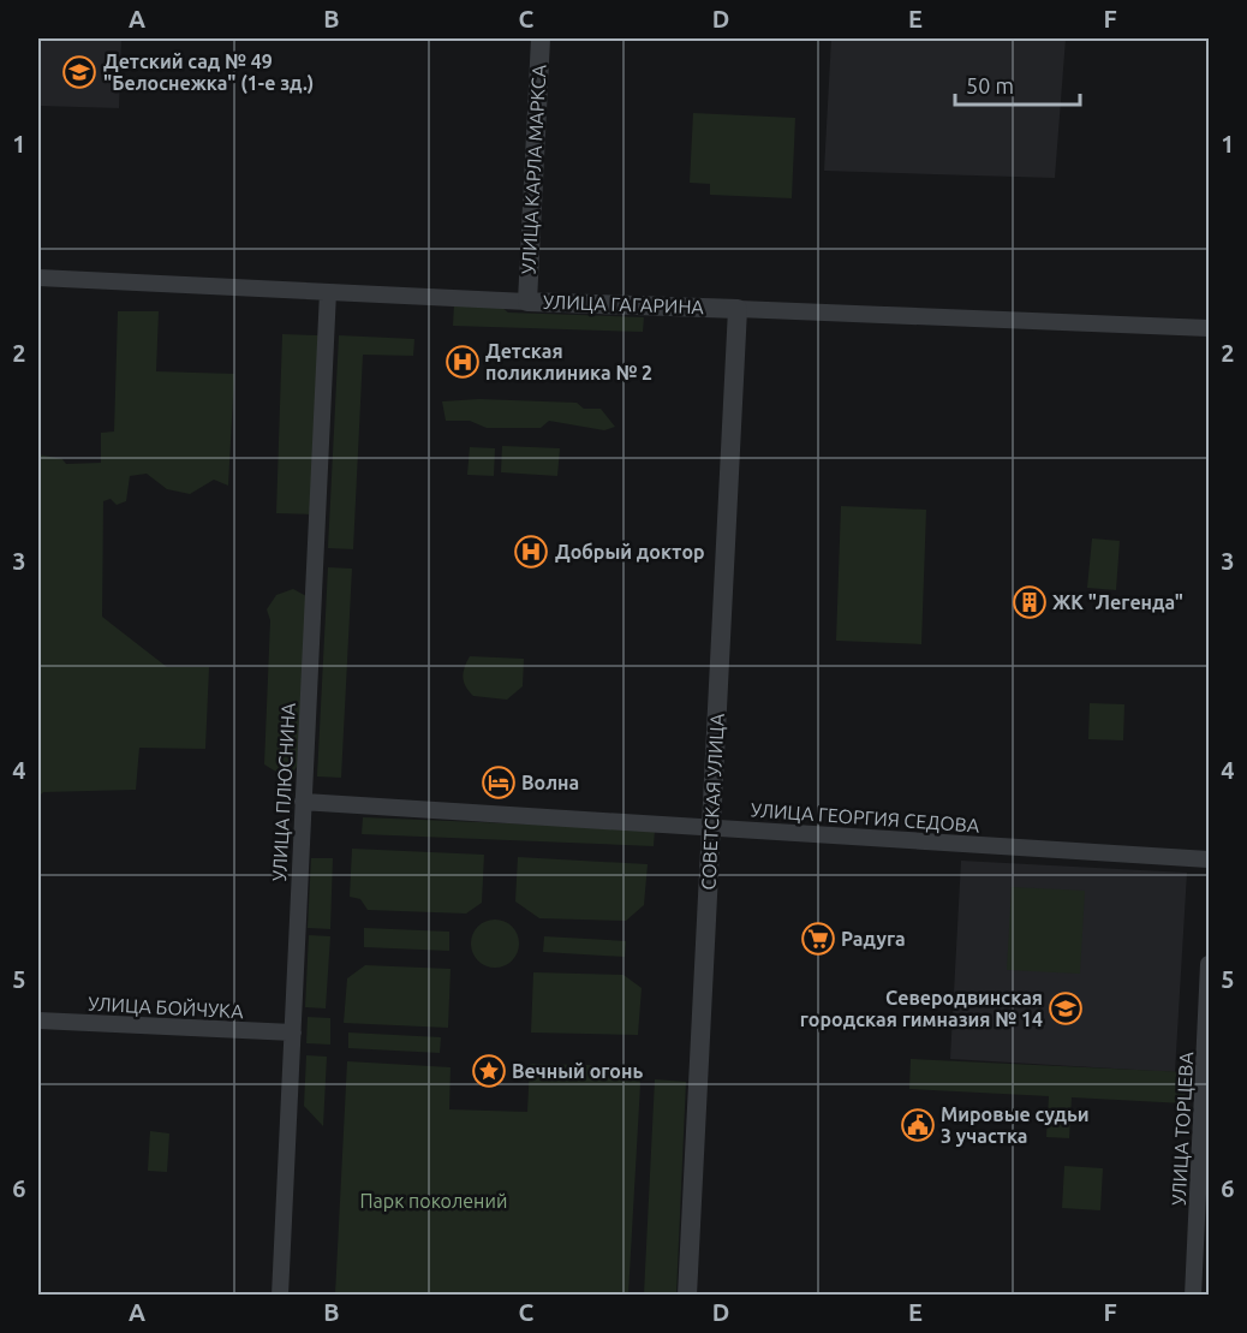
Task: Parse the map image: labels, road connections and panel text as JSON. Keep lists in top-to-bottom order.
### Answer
{
  "streets": {
    "street": [
      "УЛИЦА КАРЛА МАРКСА",
      "УЛИЦА ГАГАРИНА",
      "УЛИЦА ПЛЮСНИНА",
      "СОВЕТСКАЯ УЛИЦА",
      "УЛИЦА ГЕОРГИЯ СЕДОВА",
      "УЛИЦА БОЙЧУКА",
      "УЛИЦА ТОРЦЕВА"
    ]
  },
  "crossings": [
    ["УЛИЦА КАРЛА МАРКСА", "УЛИЦА ГАГАРИНА"],
    ["УЛИЦА ГАГАРИНА", "УЛИЦА ПЛЮСНИНА"],
    ["УЛИЦА ГАГАРИНА", "СОВЕТСКАЯ УЛИЦА"],
    ["УЛИЦА ПЛЮСНИНА", "УЛИЦА ГЕОРГИЯ СЕДОВА"],
    ["УЛИЦА ПЛЮСНИНА", "УЛИЦА БОЙЧУКА"],
    ["СОВЕТСКАЯ УЛИЦА", "УЛИЦА ГЕОРГИЯ СЕДОВА"]
  ],
  "parks": ["Парк поколений"],
  "places": {
    "school or university": ["Детский сад № 49 \"Белоснежка\" (1-е зд.)", "Северодвинская городская гимназия № 14"],
    "hospital": ["Детская поликлиника № 2", "Добрый доктор"],
    "building": ["ЖК \"Легенда\""],
    "hotel": ["Волна"],
    "supermarket": ["Радуга"],
    "place": ["Вечный огонь"],
    "public building": ["Мировые судьи 3 участка"]
  },
  "scale_bar": "50 m",
  "grid": {
    "columns": [
      "A",
      "B",
      "C",
      "D",
      "E",
      "F"
    ],
    "rows": [
      "1",
      "2",
      "3",
      "4",
      "5",
      "6"
    ]
  }
}
